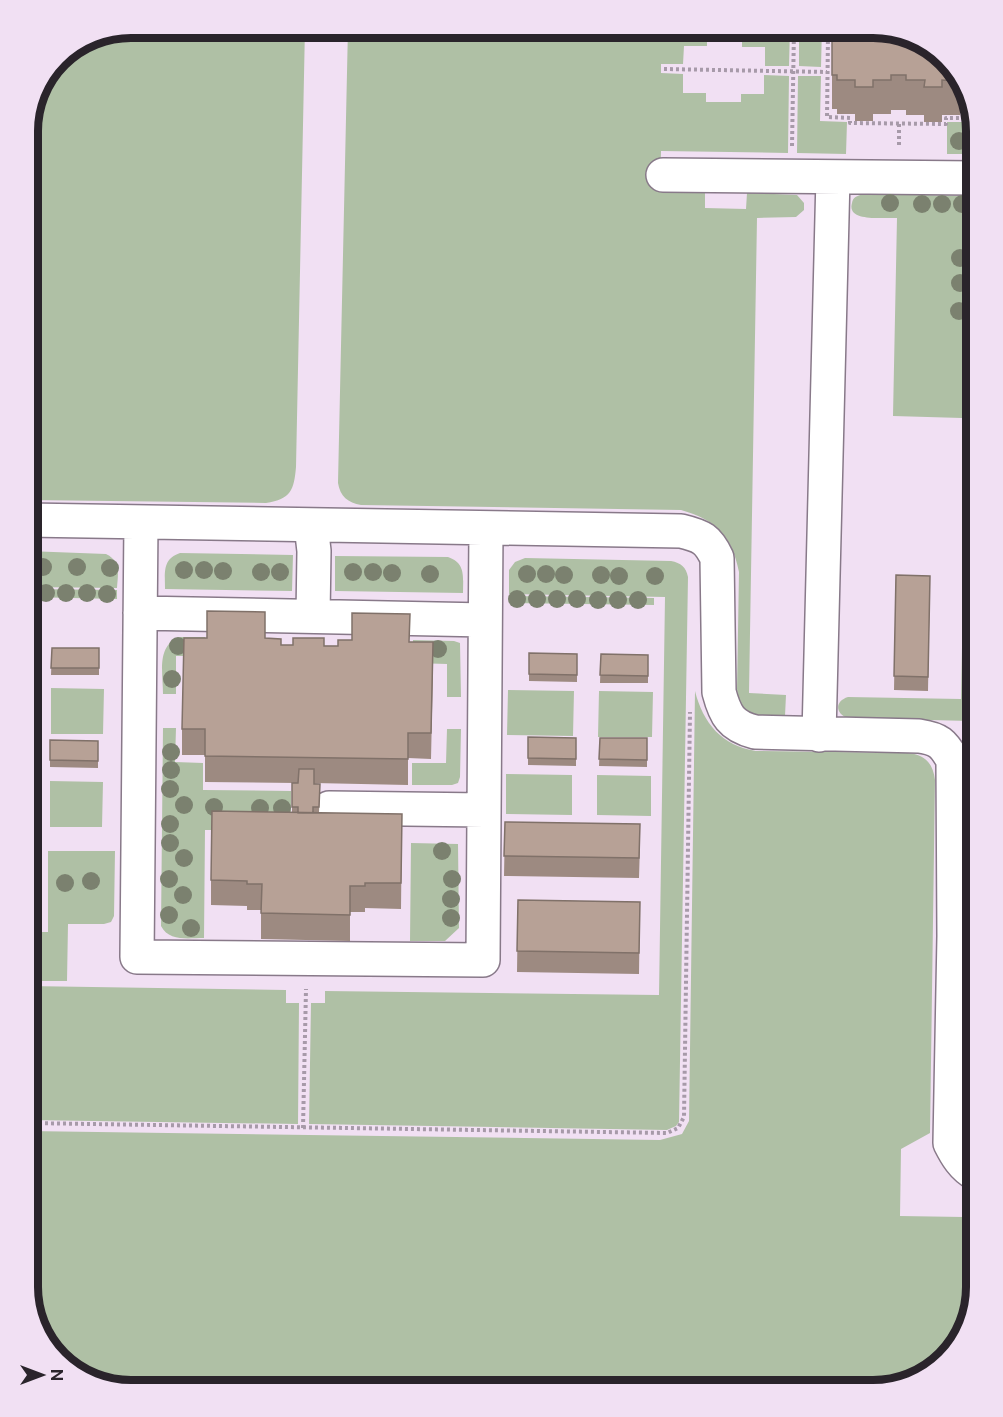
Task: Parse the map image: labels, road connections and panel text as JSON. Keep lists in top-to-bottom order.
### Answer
{
  "north": "right"
}
